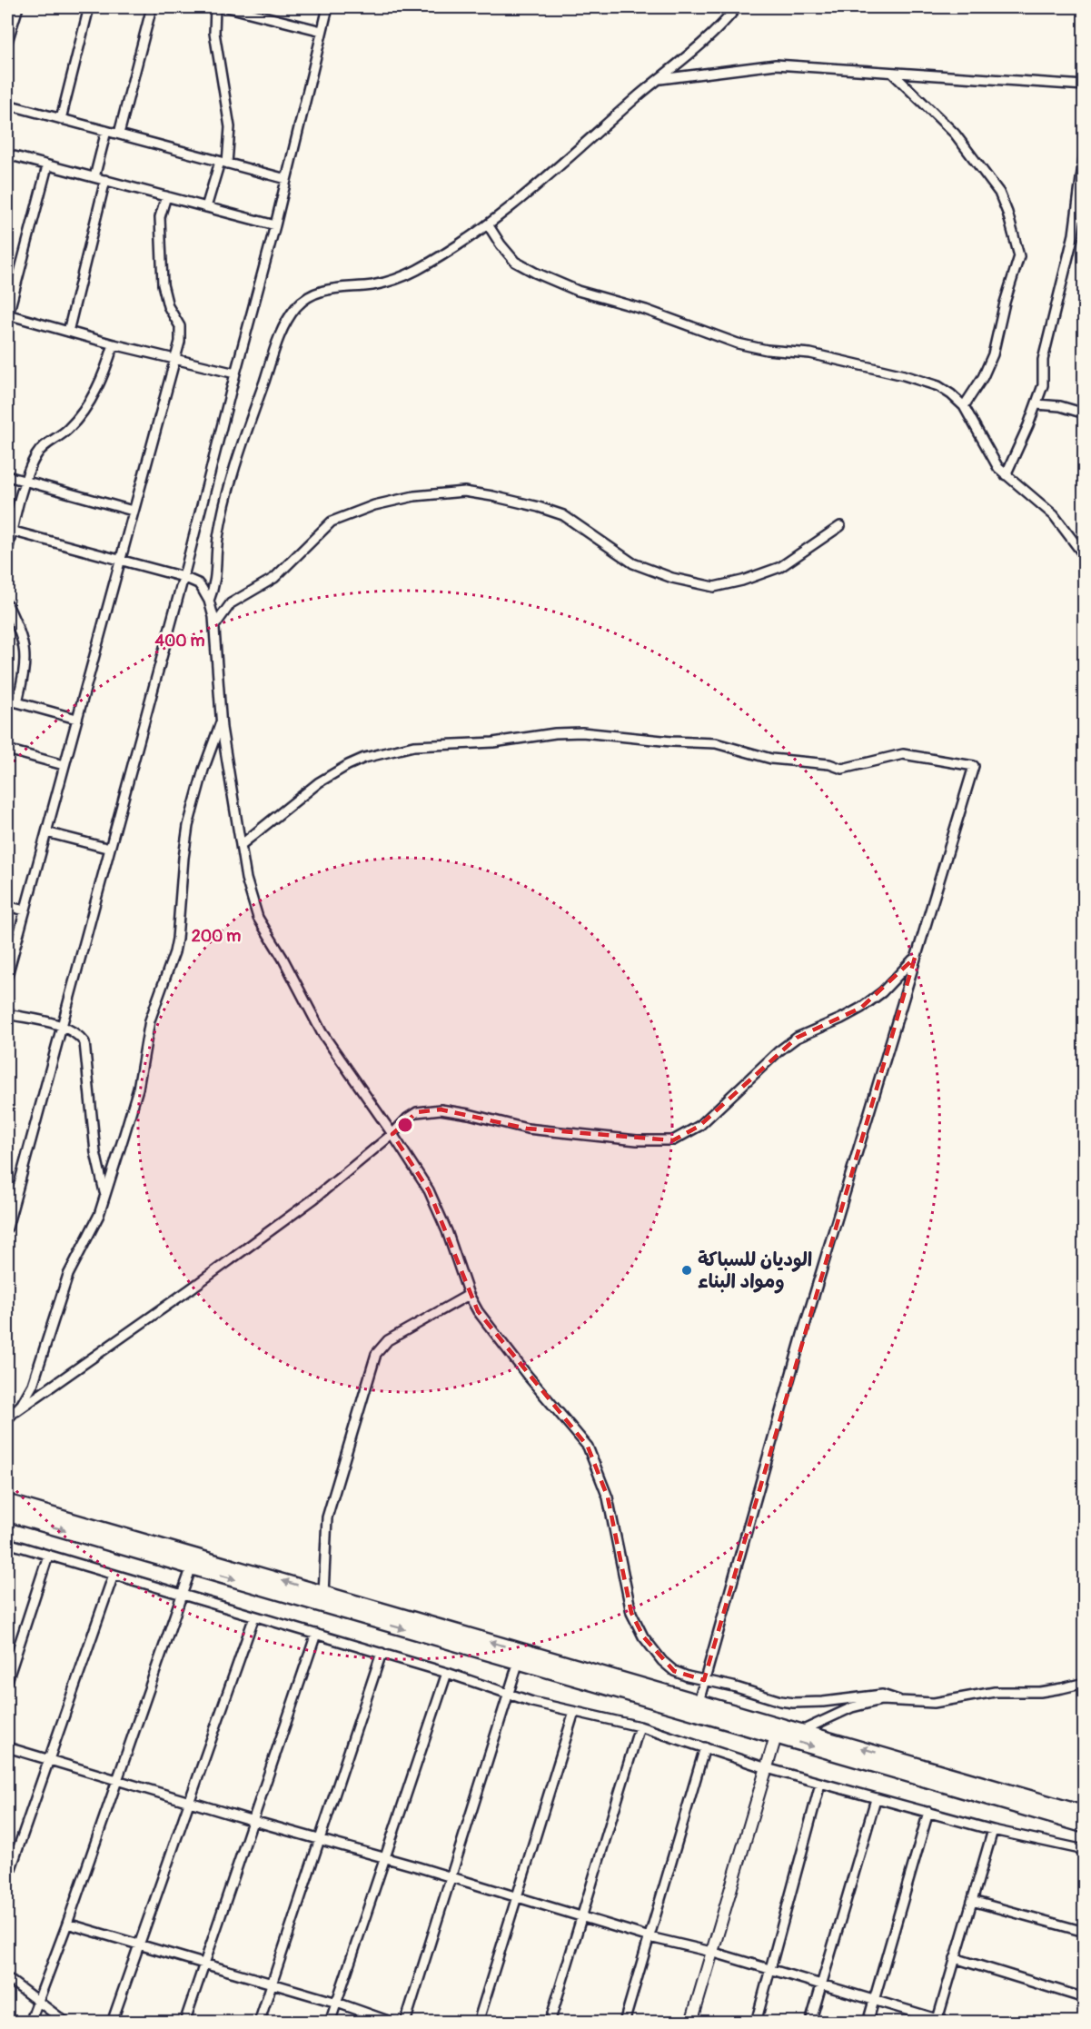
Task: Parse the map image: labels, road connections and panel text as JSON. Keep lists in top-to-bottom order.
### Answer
{
  "places": ["الوديان للسباكة ومواد البناء"],
  "rings": ["400 m", "200 m"]
}
